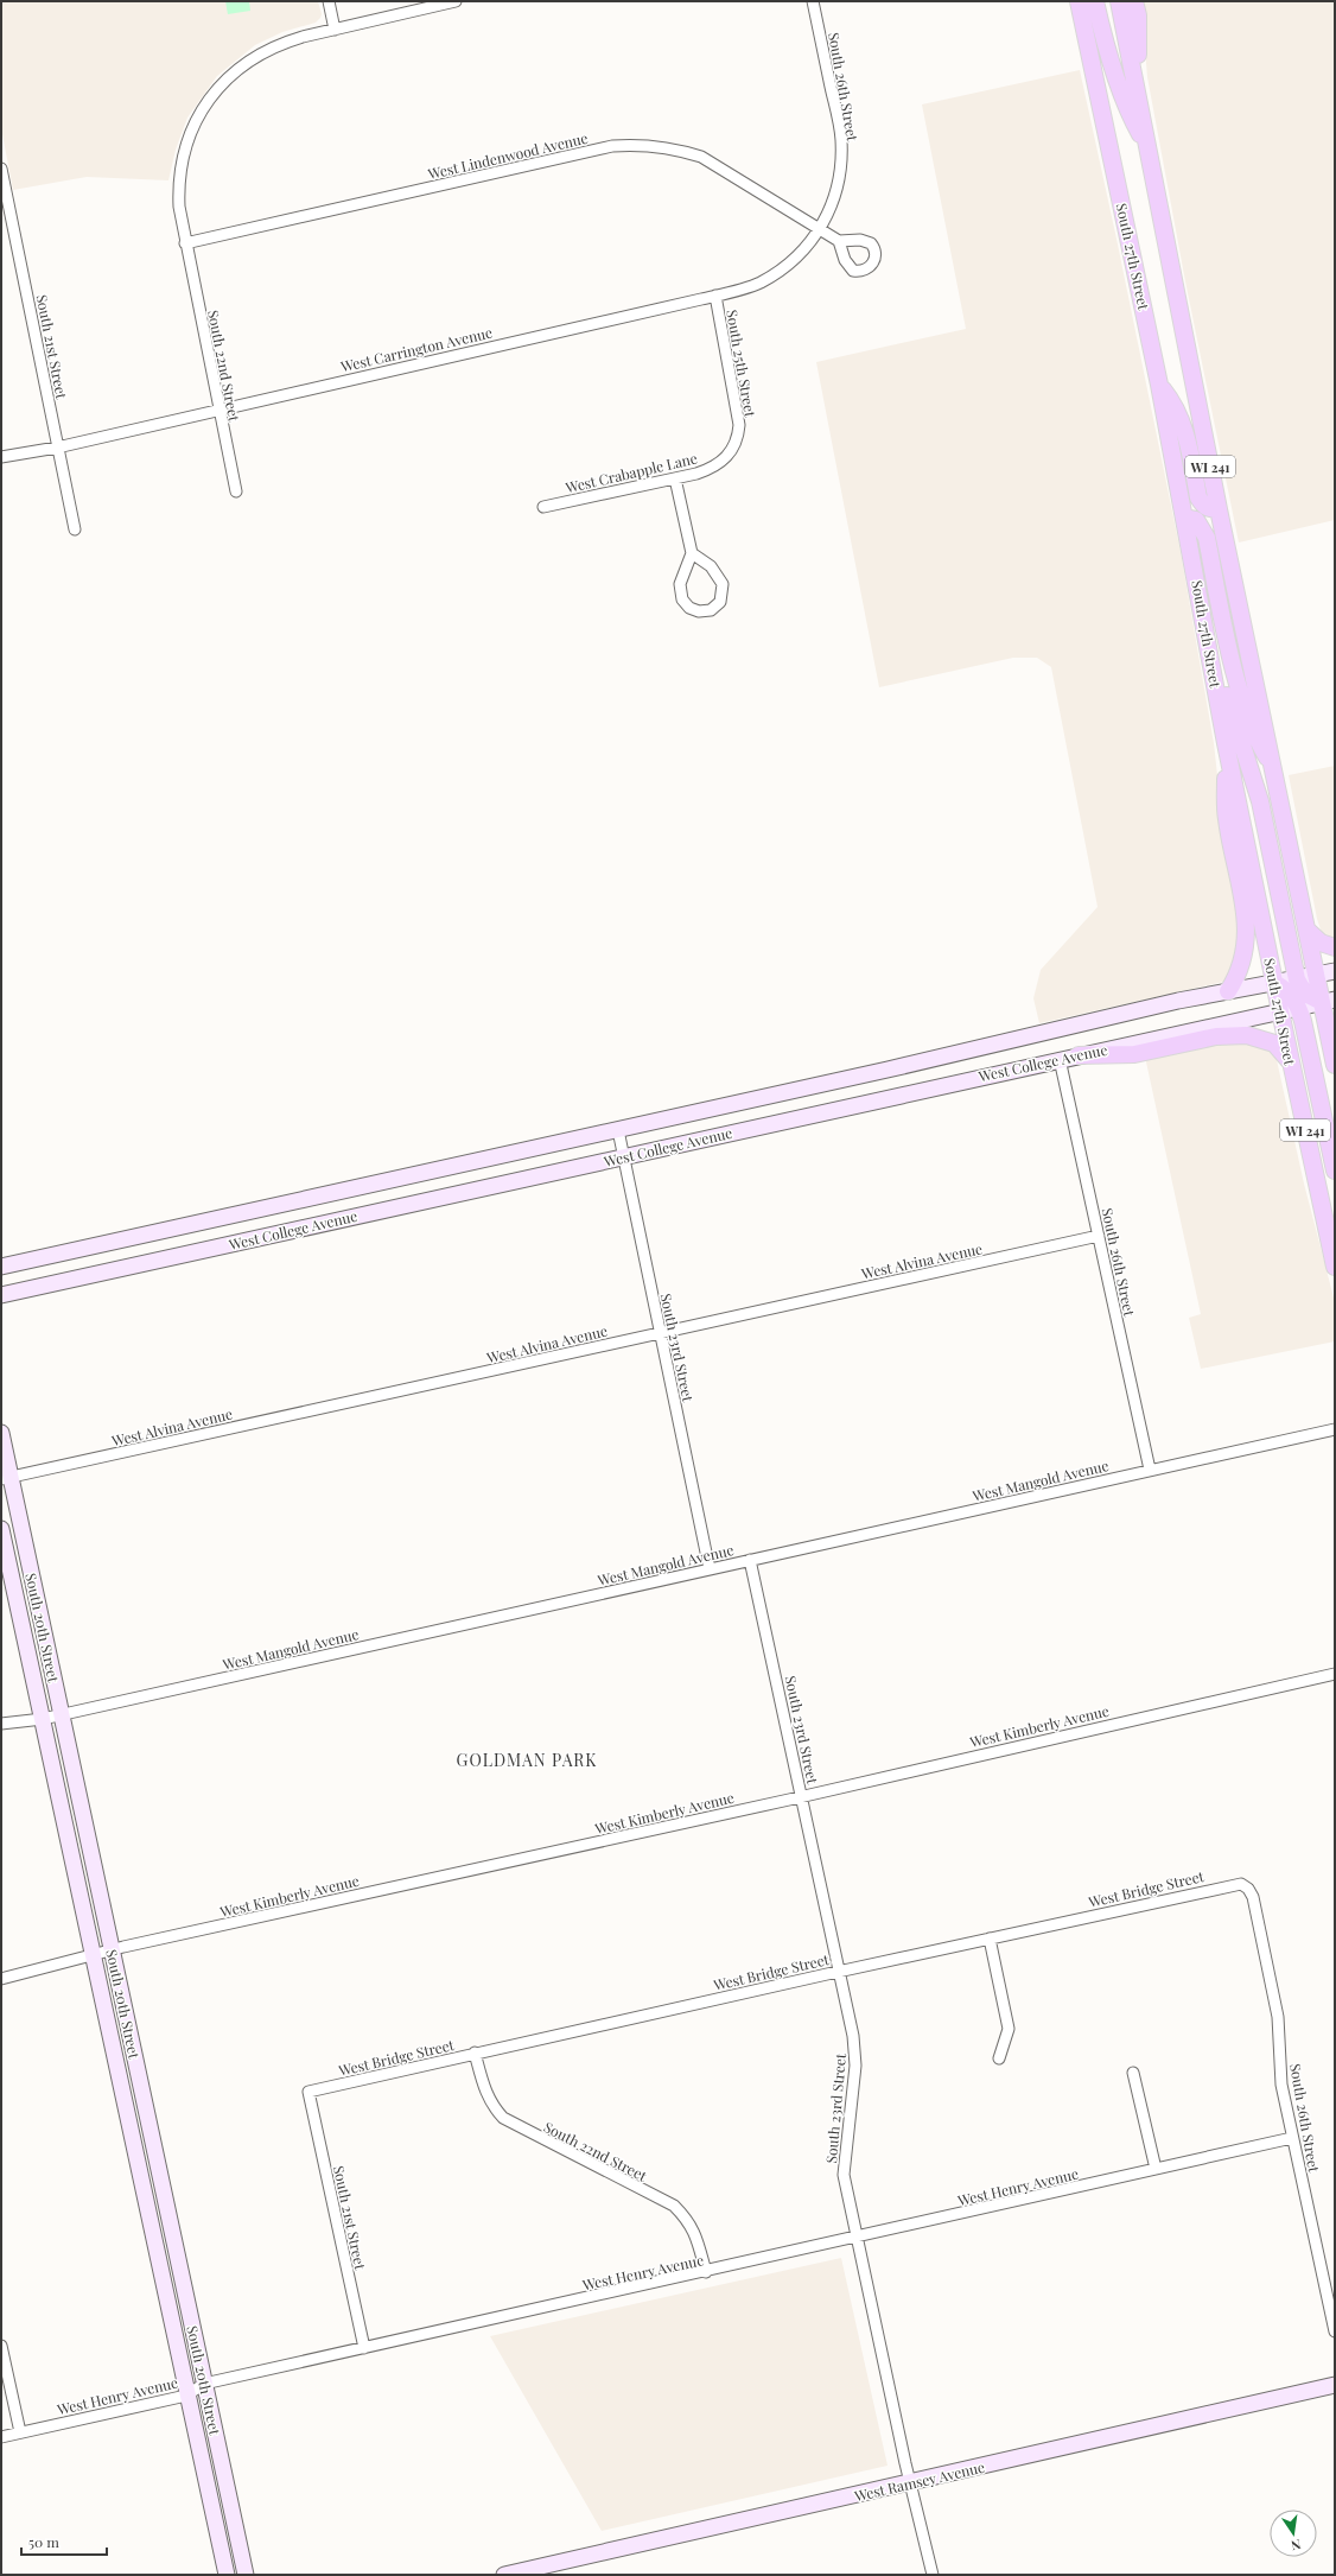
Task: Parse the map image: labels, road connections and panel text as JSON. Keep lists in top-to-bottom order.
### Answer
{
  "streets": {
    "main road": ["South 27th Street", "WI 241"],
    "street": [
      "South 26th Street",
      "West Lindenwood Avenue",
      "South 21st Street",
      "West Carrington Avenue",
      "South 25th Street",
      "South 22nd Street",
      "West Crabapple Lane",
      "West College Avenue",
      "West Alvina Avenue",
      "South 23rd Street",
      "West Mangold Avenue",
      "South 20th Street",
      "West Kimberly Avenue",
      "West Bridge Street",
      "West Henry Avenue",
      "West Ramsey Avenue"
    ]
  },
  "crossings": [
    ["South 26th Street", "West Lindenwood Avenue"],
    ["South 26th Street", "West Carrington Avenue"],
    ["South 26th Street", "West College Avenue"],
    ["South 26th Street", "West Alvina Avenue"],
    ["South 26th Street", "West Mangold Avenue"],
    ["South 26th Street", "West Bridge Street"],
    ["South 26th Street", "West Henry Avenue"],
    ["West Lindenwood Avenue", "West Carrington Avenue"],
    ["West Lindenwood Avenue", "South 22nd Street"],
    ["South 27th Street", "West College Avenue"],
    ["South 21st Street", "West Carrington Avenue"],
    ["South 21st Street", "West Bridge Street"],
    ["South 21st Street", "West Henry Avenue"],
    ["West Carrington Avenue", "South 25th Street"],
    ["West Carrington Avenue", "South 22nd Street"],
    ["South 25th Street", "West Crabapple Lane"],
    ["South 22nd Street", "West Bridge Street"],
    ["South 22nd Street", "West Henry Avenue"],
    ["WI 241", "West College Avenue"],
    ["West College Avenue", "South 23rd Street"],
    ["West Alvina Avenue", "South 23rd Street"],
    ["West Alvina Avenue", "South 20th Street"],
    ["South 23rd Street", "West Mangold Avenue"],
    ["South 23rd Street", "West Kimberly Avenue"],
    ["South 23rd Street", "West Bridge Street"],
    ["South 23rd Street", "West Henry Avenue"],
    ["South 23rd Street", "West Ramsey Avenue"],
    ["West Mangold Avenue", "South 20th Street"],
    ["South 20th Street", "West Kimberly Avenue"],
    ["South 20th Street", "West Henry Avenue"]
  ],
  "districts": ["GOLDMAN PARK"],
  "scale_bar": "50 m",
  "north": "bottom"
}
